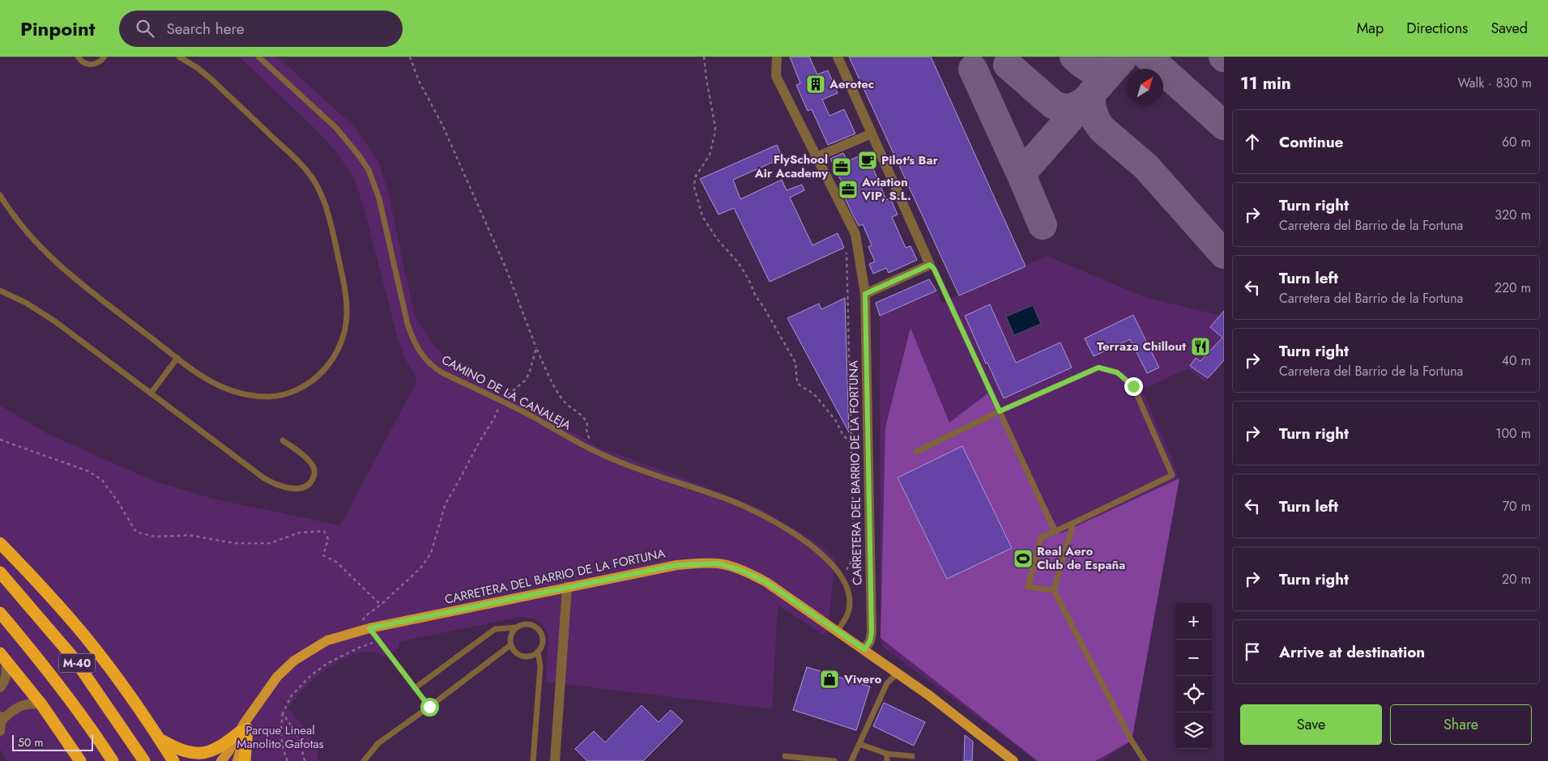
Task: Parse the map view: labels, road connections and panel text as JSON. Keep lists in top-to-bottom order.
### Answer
{
  "streets": {
    "highway": ["M-40"],
    "main road": ["CARRETERA DEL BARRIO DE LA FORTUNA"],
    "lane": ["CAMINO DE LA CANALEJA"]
  },
  "crossings": [
    ["CAMINO DE LA CANALEJA", "CARRETERA DEL BARRIO DE LA FORTUNA"]
  ],
  "parks": ["Parque Lineal Manolito Gafotas"],
  "places": {
    "building": ["Aerotec"],
    "cafe": ["Pilot's Bar"],
    "office": ["FlySchool Air Academy", "Aviation VIP, S.L."],
    "restaurant": ["Terraza Chillout"],
    "sports": ["Real Aero Club de España"],
    "shop": ["Vivero"]
  },
  "scale_bar": "50 m",
  "north": "top right",
  "page": {
    "header": "Pinpoint",
    "search": "Search here",
    "nav": ["Map", "Directions", "Saved"],
    "heading": ["11 min", "Walk · 830 m"],
    "list": [
      ["Continue", "60 m"],
      ["Turn right", "Carretera del Barrio de la Fortuna", "320 m"],
      ["Turn left", "Carretera del Barrio de la Fortuna", "220 m"],
      ["Turn right", "Carretera del Barrio de la Fortuna", "40 m"],
      ["Turn right", "100 m"],
      ["Turn left", "70 m"],
      ["Turn right", "20 m"],
      "Arrive at destination"
    ],
    "map_buttons": ["+", "−"],
    "buttons": ["Save", "Share"],
    "scale": "50 m"
  }
}
